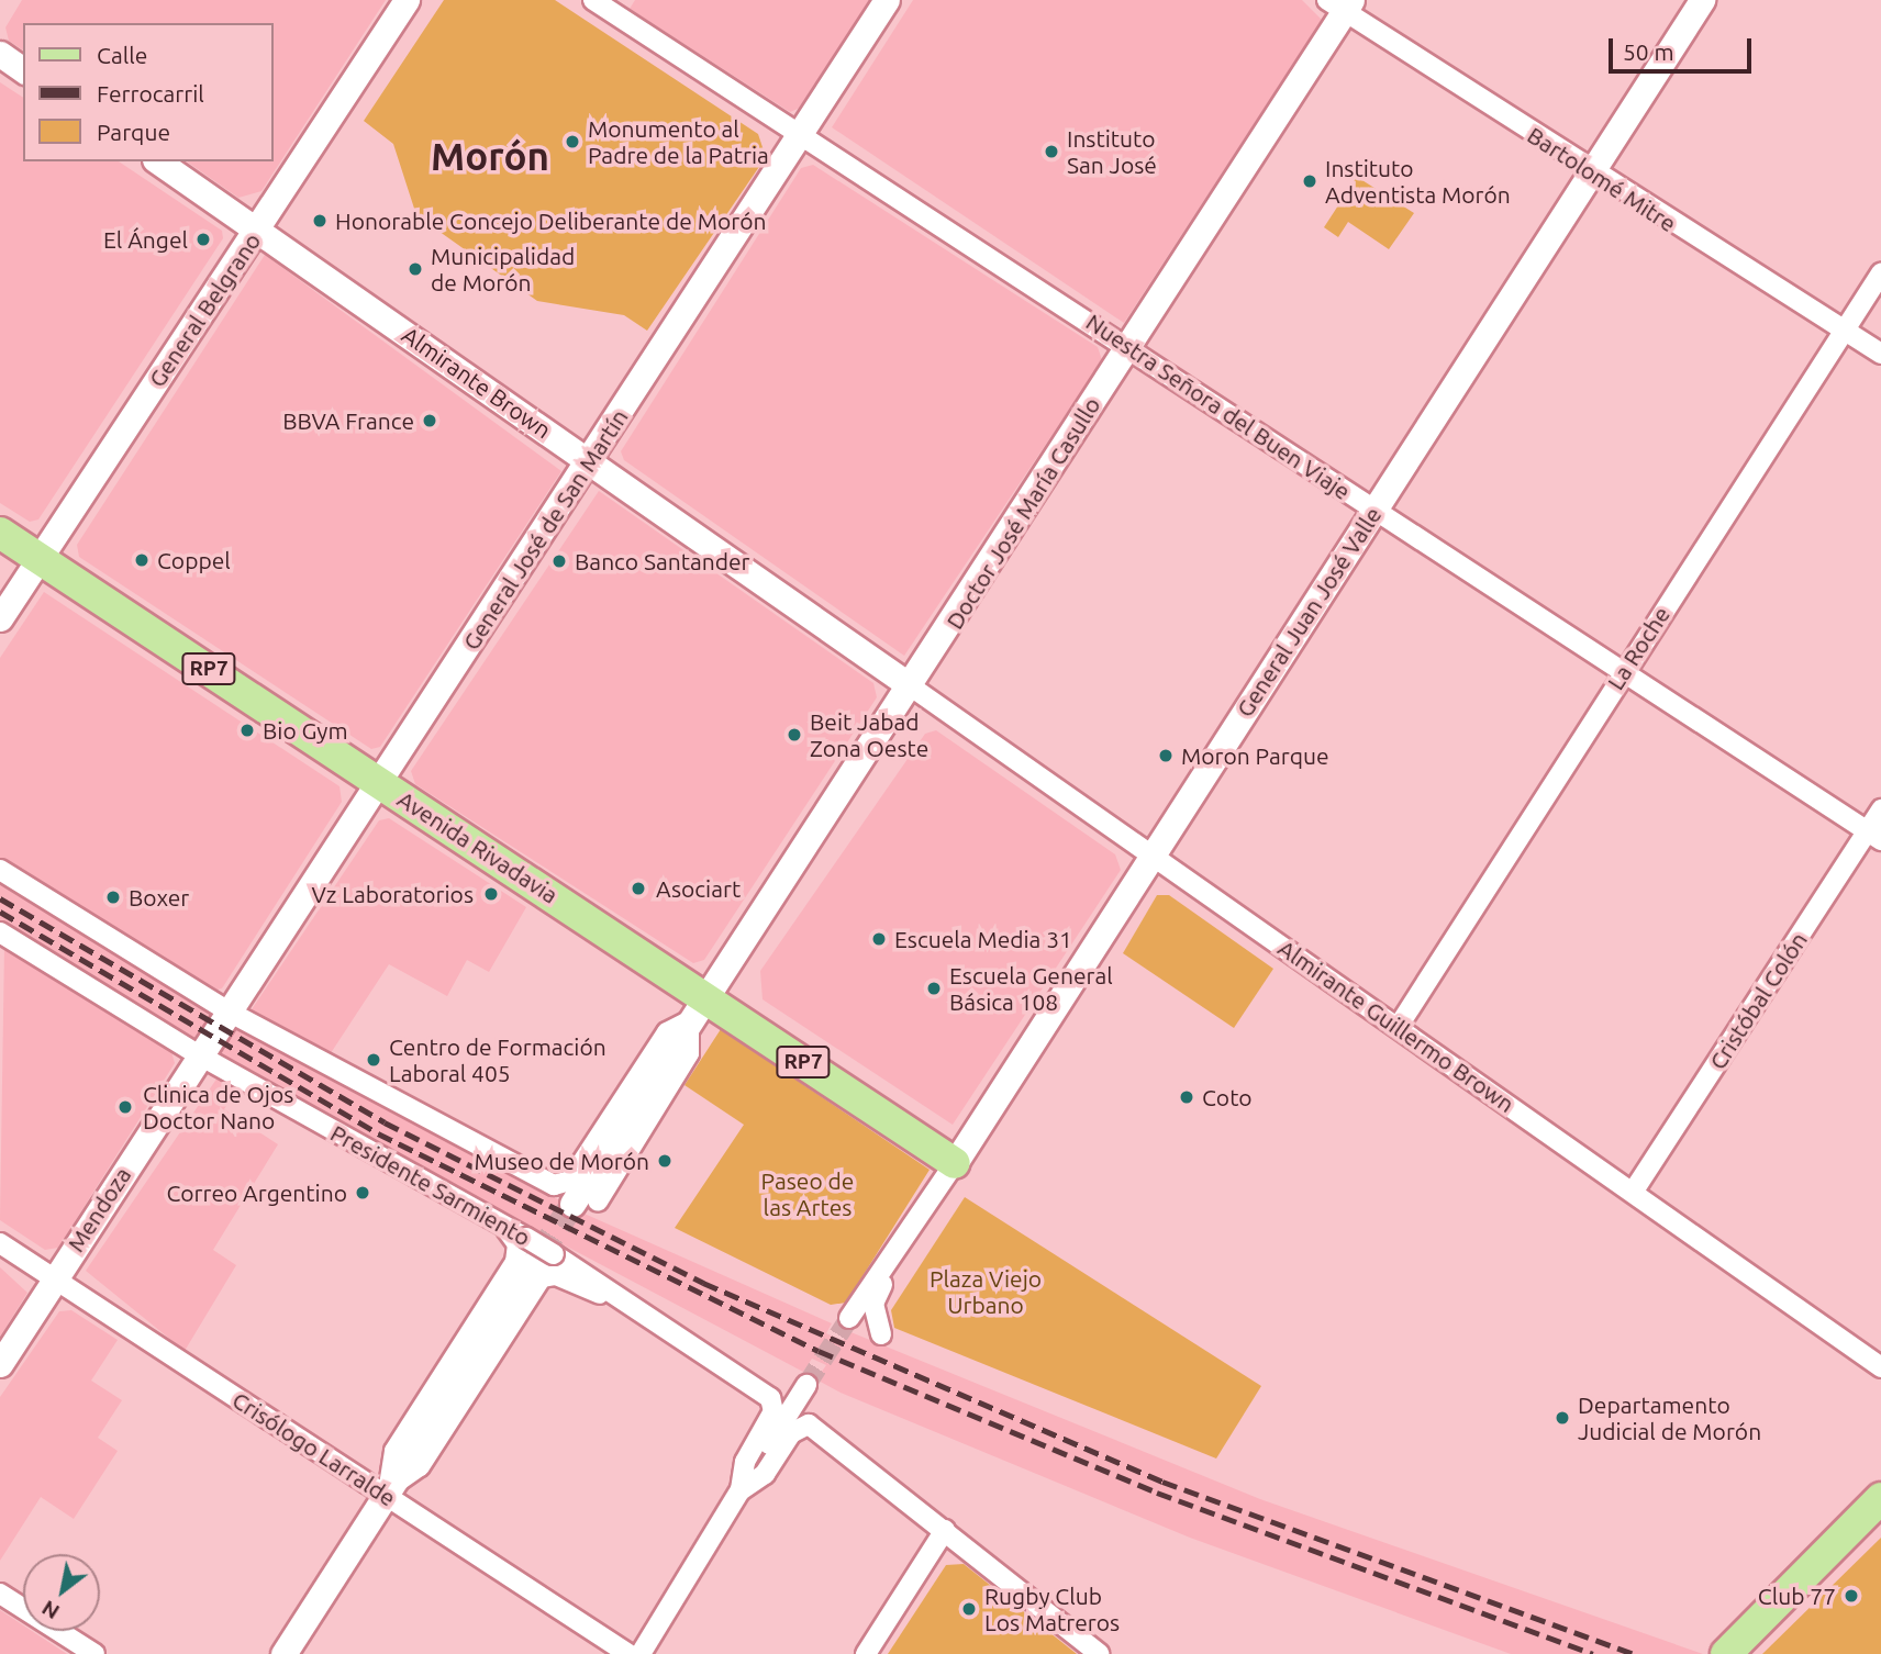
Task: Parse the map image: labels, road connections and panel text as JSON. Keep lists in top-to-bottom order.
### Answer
{
  "streets": {
    "main road": ["RP7", "Avenida Rivadavia"],
    "street": [
      "Bartolomé Mitre",
      "General Belgrano",
      "Almirante Brown",
      "Nuestra Señora del Buen Viaje",
      "Doctor José María Casullo",
      "General José de San Martín",
      "General Juan José Valle",
      "La Roche",
      "Cristóbal Colón",
      "Almirante Guillermo Brown",
      "Presidente Sarmiento",
      "Mendoza",
      "Crisólogo Larralde"
    ]
  },
  "crossings": [
    ["Bartolomé Mitre", "Doctor José María Casullo"],
    ["Bartolomé Mitre", "General Juan José Valle"],
    ["Bartolomé Mitre", "La Roche"],
    ["General Belgrano", "Almirante Brown"],
    ["General Belgrano", "Avenida Rivadavia"],
    ["Almirante Brown", "Doctor José María Casullo"],
    ["Almirante Brown", "General José de San Martín"],
    ["Almirante Brown", "Almirante Guillermo Brown"],
    ["Nuestra Señora del Buen Viaje", "Doctor José María Casullo"],
    ["Nuestra Señora del Buen Viaje", "General José de San Martín"],
    ["Nuestra Señora del Buen Viaje", "General Juan José Valle"],
    ["Nuestra Señora del Buen Viaje", "La Roche"],
    ["Nuestra Señora del Buen Viaje", "Cristóbal Colón"],
    ["Doctor José María Casullo", "Avenida Rivadavia"],
    ["Doctor José María Casullo", "Almirante Guillermo Brown"],
    ["General José de San Martín", "Avenida Rivadavia"],
    ["General José de San Martín", "Presidente Sarmiento"],
    ["General José de San Martín", "Mendoza"],
    ["General Juan José Valle", "Avenida Rivadavia"],
    ["General Juan José Valle", "Almirante Guillermo Brown"],
    ["La Roche", "Almirante Guillermo Brown"],
    ["Cristóbal Colón", "Almirante Guillermo Brown"],
    ["Presidente Sarmiento", "Mendoza"],
    ["Mendoza", "Crisólogo Larralde"]
  ],
  "districts": ["Morón"],
  "parks": ["Paseo de las Artes", "Plaza Viejo Urbano"],
  "places": [
    "Monumento al Padre de la Patria",
    "Instituto San José",
    "Instituto Adventista Morón",
    "Honorable Concejo Deliberante de Morón",
    "El Ángel",
    "Municipalidad de Morón",
    "BBVA France",
    "Coppel",
    "Banco Santander",
    "Bio Gym",
    "Beit Jabad Zona Oeste",
    "Moron Parque",
    "Asociart",
    "Vz Laboratorios",
    "Boxer",
    "Escuela Media 31",
    "Escuela General Básica 108",
    "Centro de Formación Laboral 405",
    "Coto",
    "Clinica de Ojos Doctor Nano",
    "Museo de Morón",
    "Correo Argentino",
    "Departamento Judicial de Morón",
    "Club 77",
    "Rugby Club Los Matreros"
  ],
  "legend": ["Calle", "Ferrocarril", "Parque"],
  "scale_bar": "50 m",
  "north": "bottom left"
}
